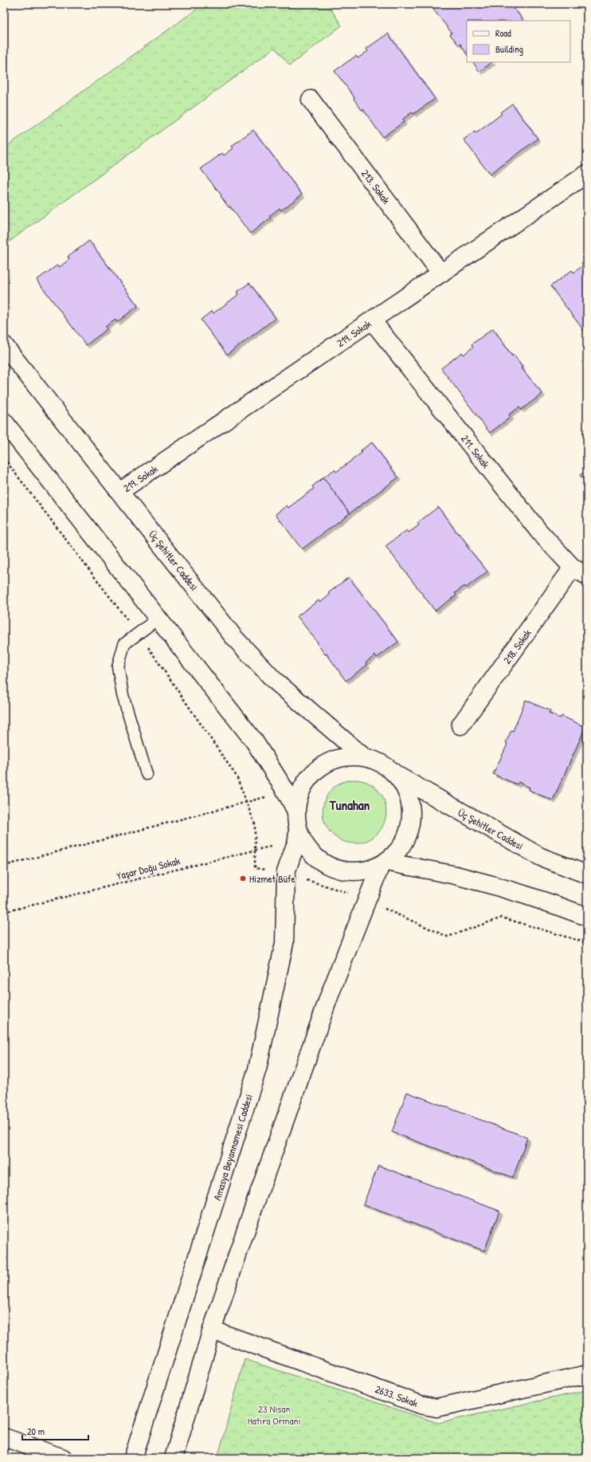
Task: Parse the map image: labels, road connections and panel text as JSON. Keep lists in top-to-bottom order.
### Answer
{
  "streets": {
    "main road": [
      "213. Sokak",
      "219. Sokak",
      "211. Sokak",
      "Üç Şehitler Caddesi",
      "218. Sokak",
      "Amasya Beyannamesi Caddesi",
      "2633. Sokak"
    ],
    "path": ["Yaşar Doğu Sokak"]
  },
  "crossings": [
    ["213. Sokak", "219. Sokak"],
    ["219. Sokak", "211. Sokak"],
    ["219. Sokak", "Üç Şehitler Caddesi"],
    ["211. Sokak", "218. Sokak"],
    ["Yaşar Doğu Sokak", "Amasya Beyannamesi Caddesi"]
  ],
  "districts": ["Tunahan"],
  "parks": ["23 Nisan Hatıra Ormanı"],
  "places": ["Hizmet Büfe"],
  "legend": ["Road", "Building"],
  "scale_bar": "20 m"
}
